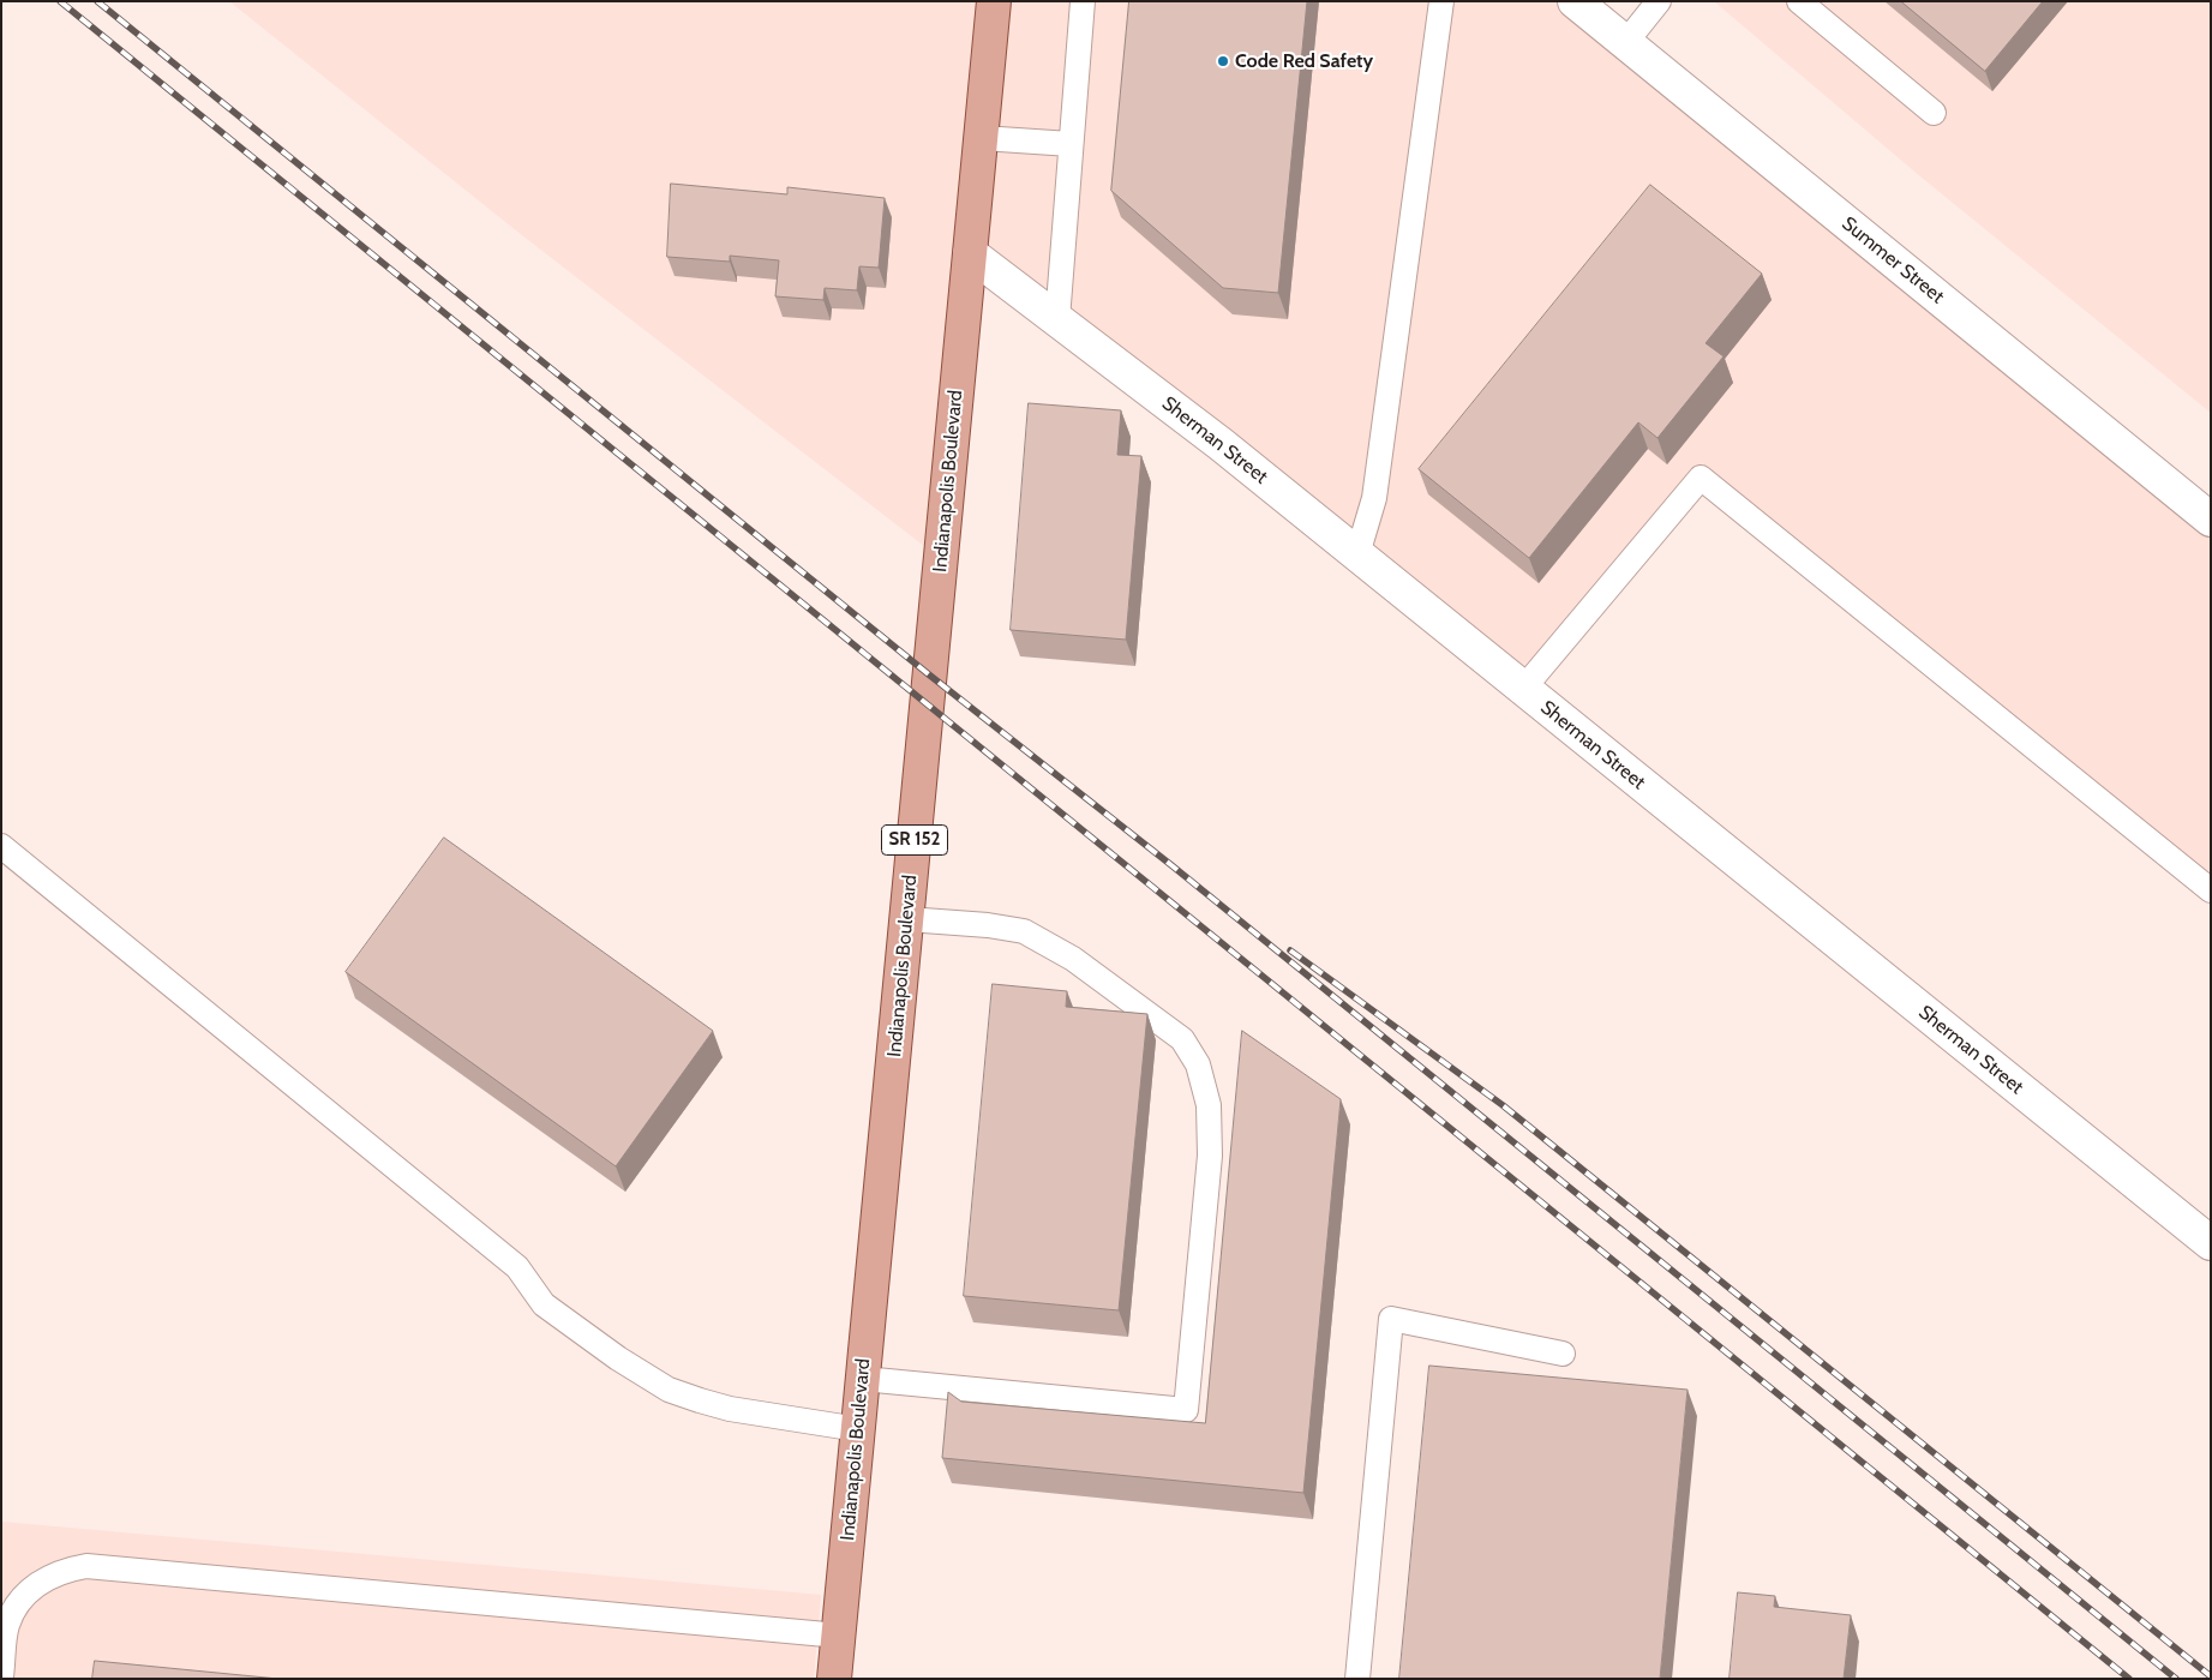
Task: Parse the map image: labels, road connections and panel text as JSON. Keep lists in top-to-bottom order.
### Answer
{
  "streets": {
    "main road": ["Indianapolis Boulevard", "SR 152"],
    "street": ["Summer Street", "Sherman Street"]
  },
  "crossings": [
    ["Sherman Street", "Indianapolis Boulevard"]
  ],
  "places": ["Code Red Safety"]
}
